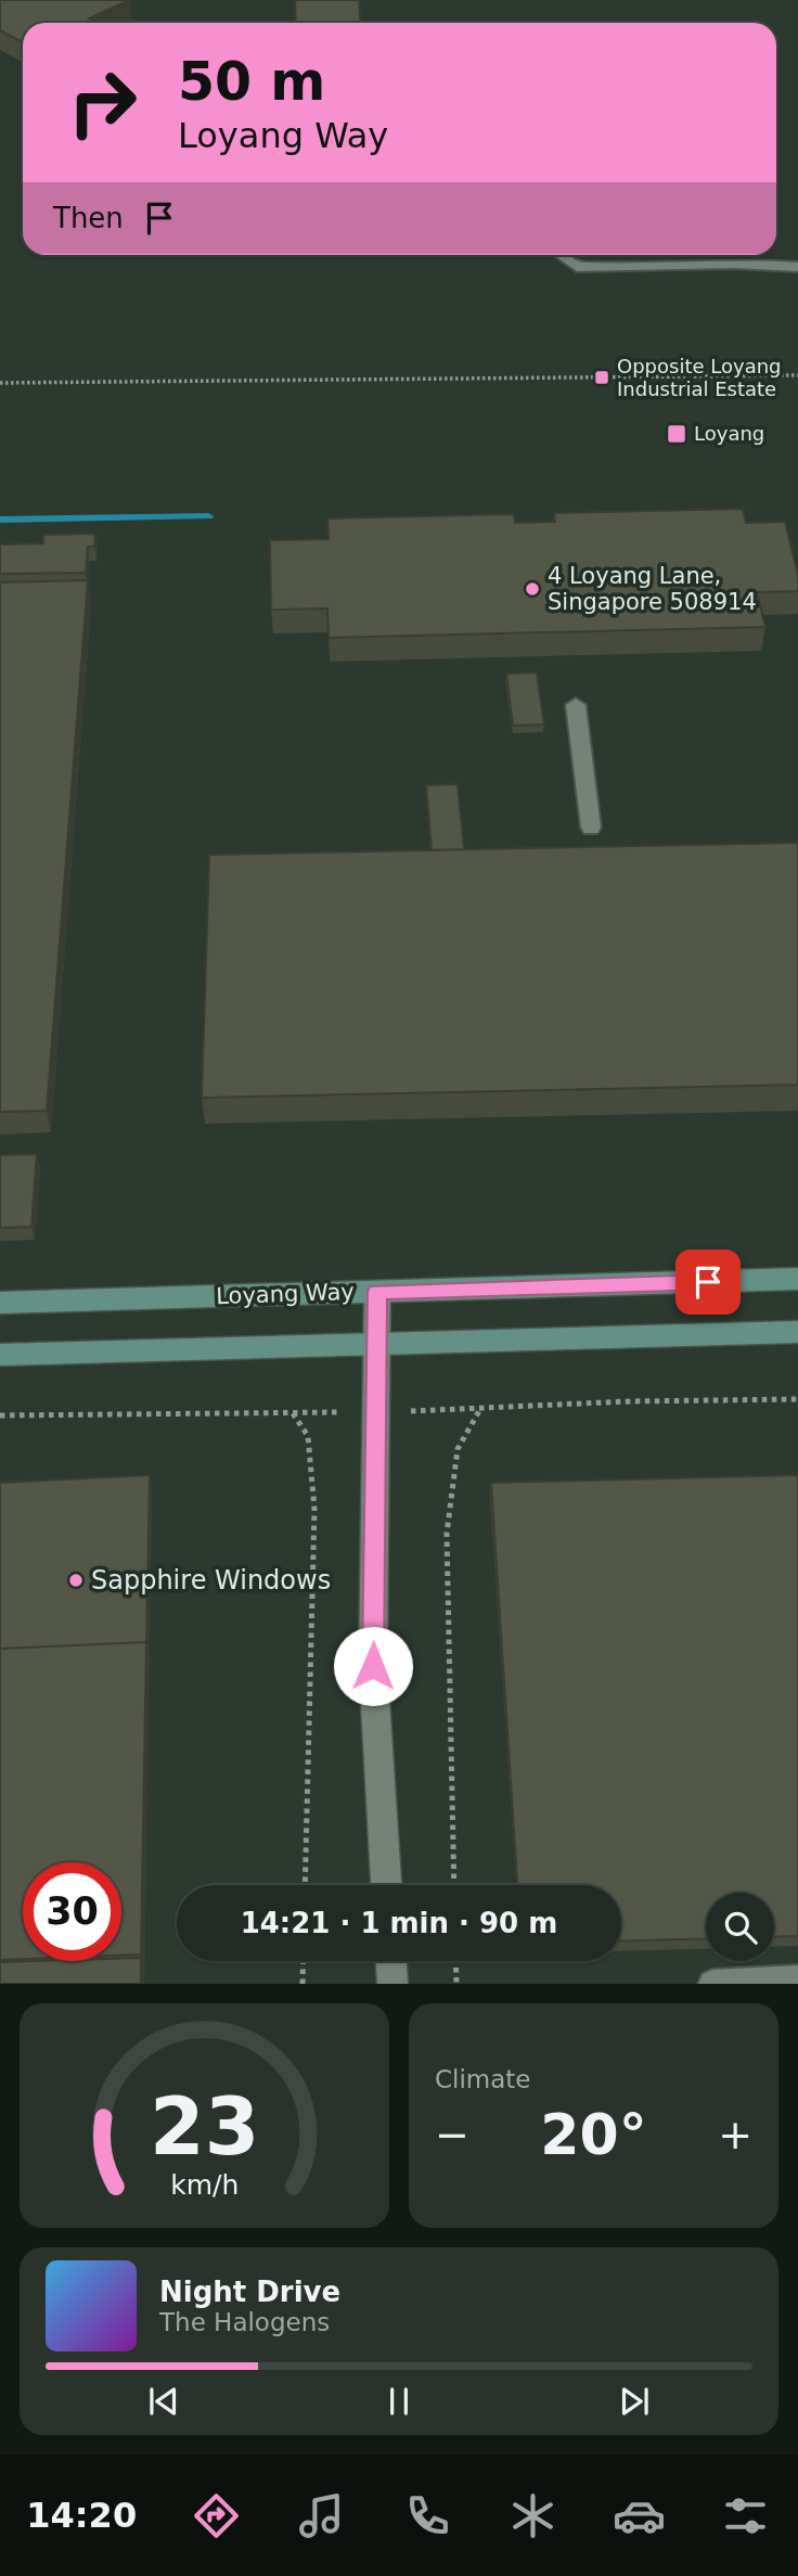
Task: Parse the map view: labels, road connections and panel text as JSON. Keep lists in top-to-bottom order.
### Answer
{
  "streets": {
    "main road": ["Loyang Way"]
  },
  "places": {
    "transit": ["Opposite Loyang Industrial Estate", "Loyang"],
    "other": ["4 Loyang Lane, Singapore 508914", "Sapphire Windows"]
  },
  "page": {
    "turn": ["50 m", "Loyang Way"],
    "then": "Then",
    "limit": "30",
    "trip": "14:21 · 1 min · 90 m",
    "tile": "Climate",
    "heat": ["−", "20°", "+"],
    "song": ["Night Drive", "The Halogens"],
    "tabs": "14:20",
    "gauge": ["23", "km/h"]
  }
}
